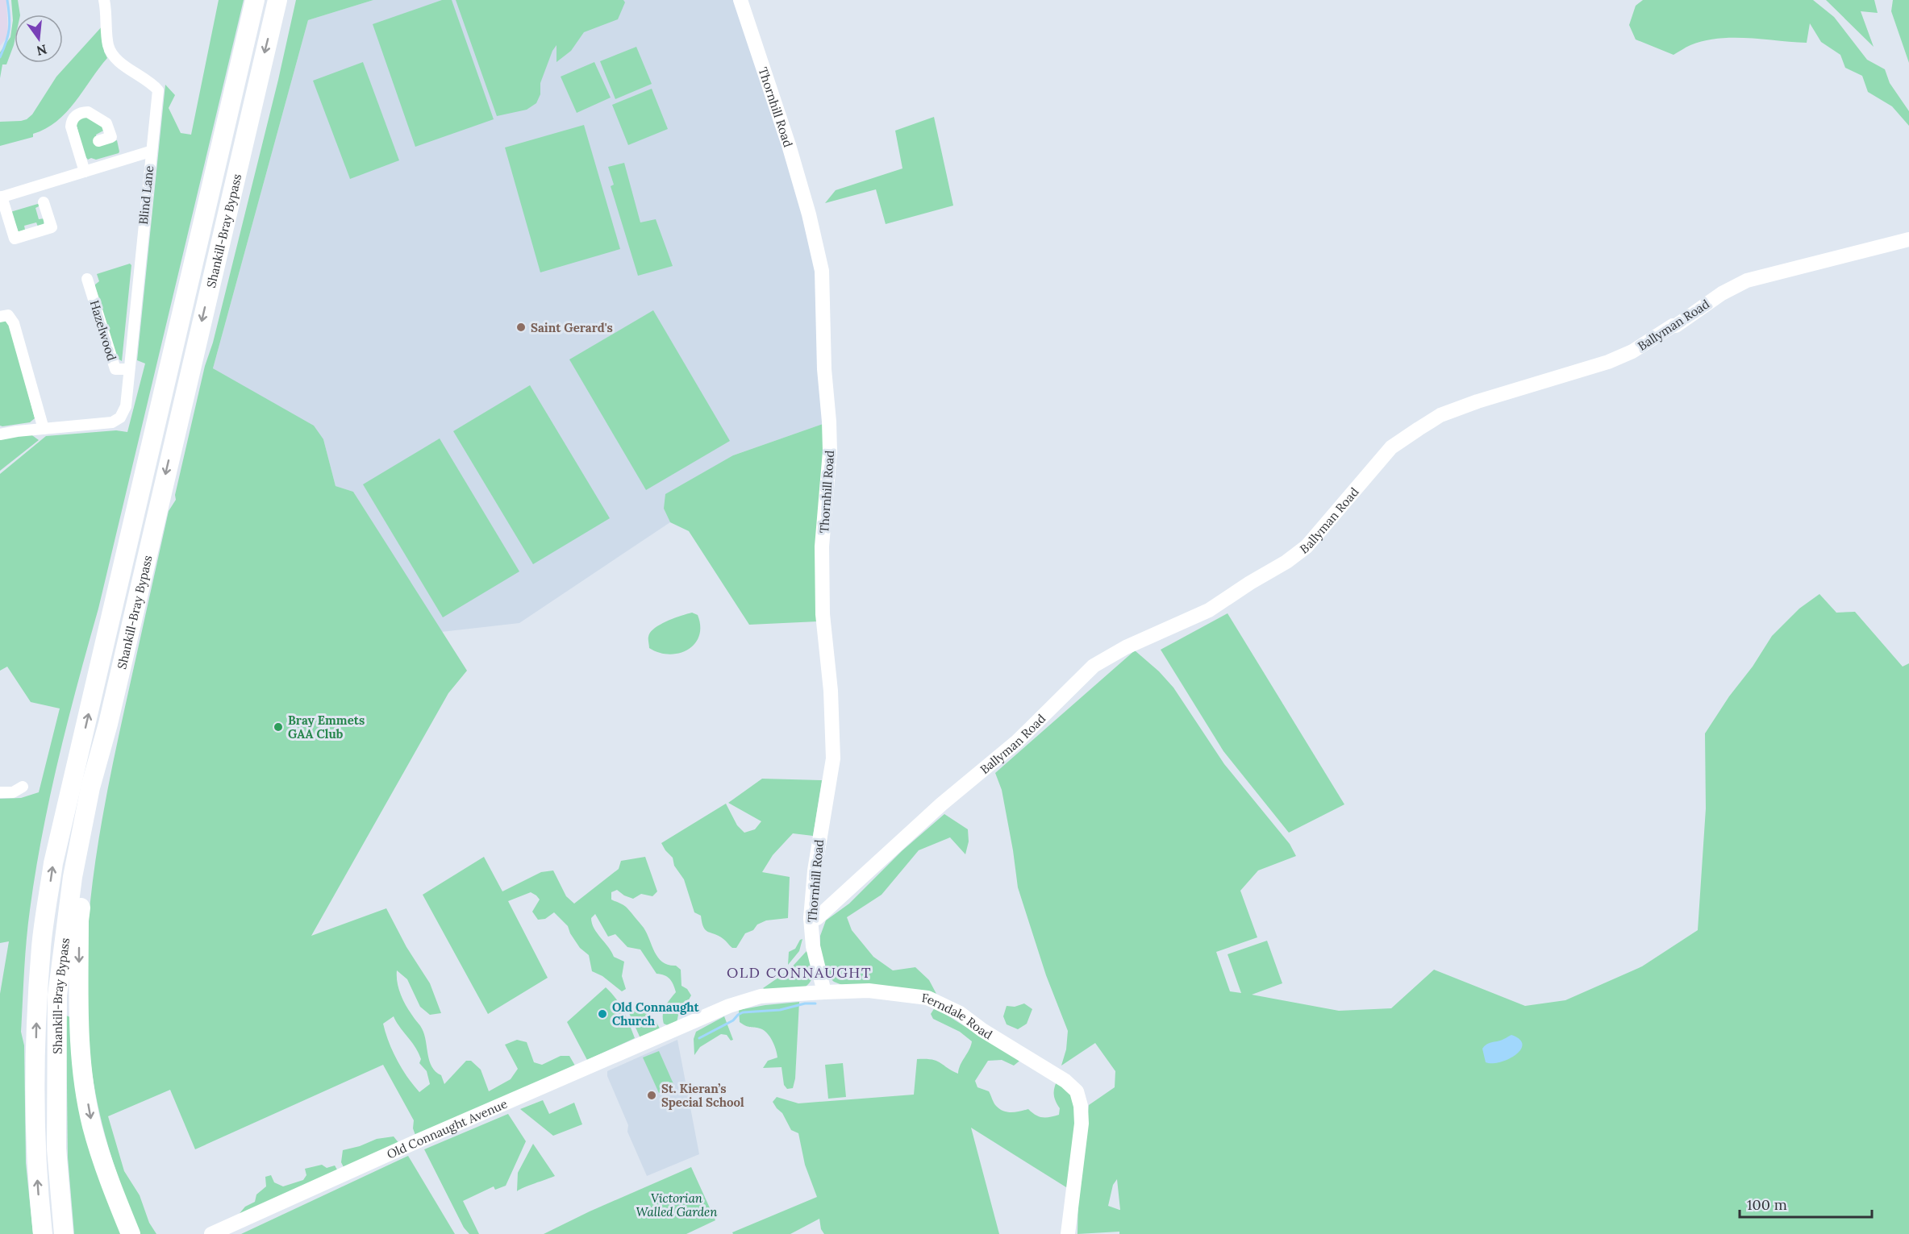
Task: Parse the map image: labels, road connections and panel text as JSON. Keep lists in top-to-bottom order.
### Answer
{
  "streets": {
    "highway": ["Shankill-Bray Bypass"],
    "street": [
      "Thornhill Road",
      "Blind Lane",
      "Ballyman Road",
      "Hazelwood",
      "Ferndale Road",
      "Old Connaught Avenue"
    ]
  },
  "crossings": [
    ["Thornhill Road", "Ballyman Road"],
    ["Thornhill Road", "Ferndale Road"],
    ["Blind Lane", "Hazelwood"],
    ["Ferndale Road", "Old Connaught Avenue"]
  ],
  "districts": ["OLD CONNAUGHT"],
  "parks": ["Victorian Walled Garden"],
  "places": [
    "Saint Gerard's",
    "Bray Emmets GAA Club",
    "Old Connaught Church",
    "St. Kieran’s Special School"
  ],
  "scale_bar": "100 m",
  "north": "bottom"
}
